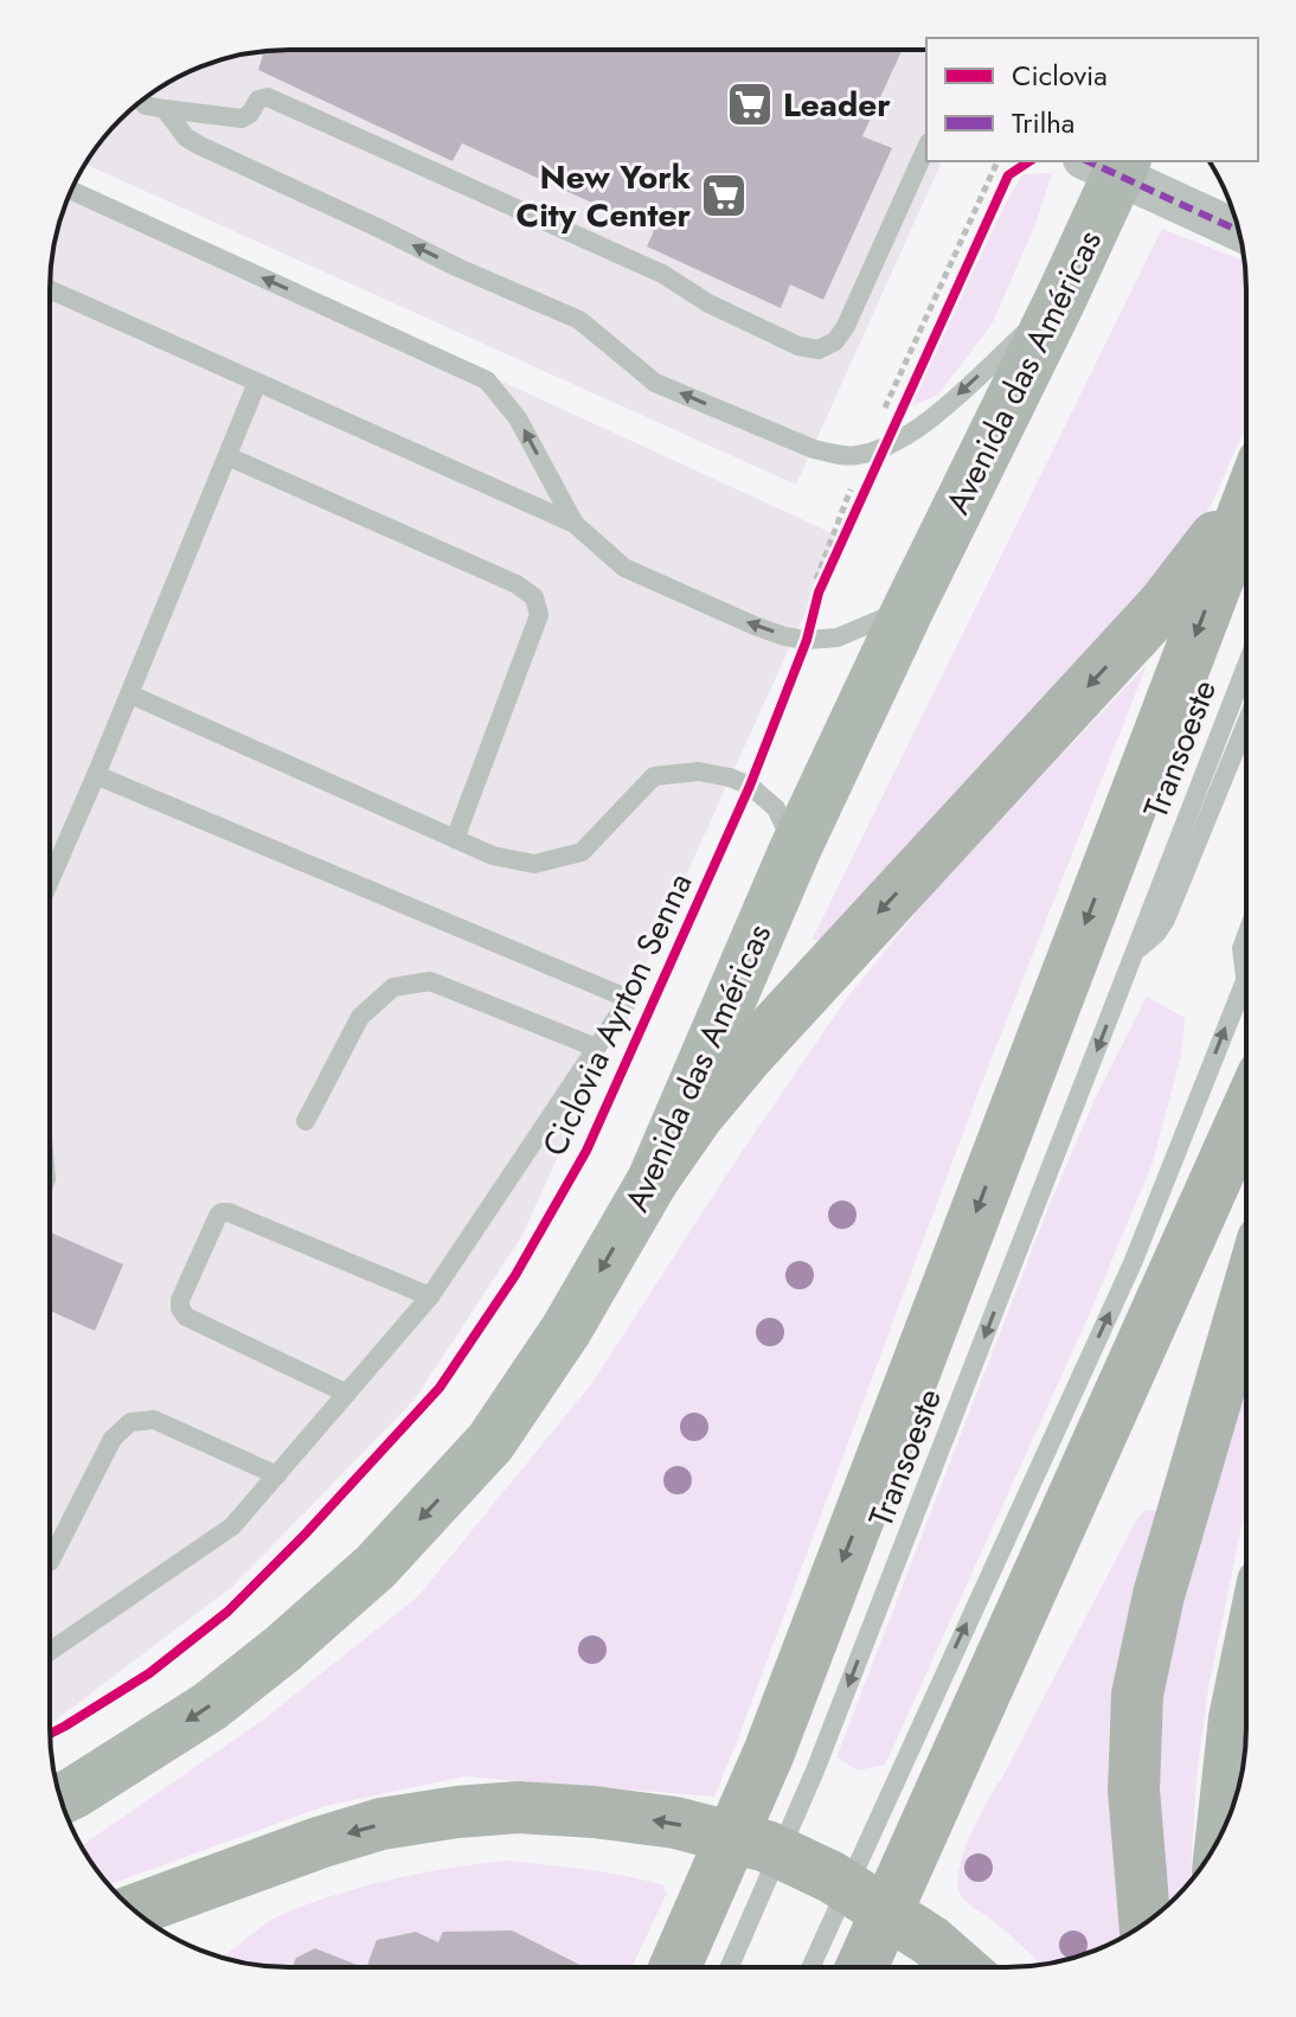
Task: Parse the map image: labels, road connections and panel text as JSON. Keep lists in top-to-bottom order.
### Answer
{
  "streets": {
    "main road": ["Avenida das Américas"],
    "lane": ["Transoeste"],
    "cycle path": ["Ciclovia Ayrton Senna"]
  },
  "one_way": ["Avenida das Américas"],
  "places": {
    "supermarket": ["Leader", "New York City Center"]
  },
  "legend": ["Ciclovia", "Trilha"]
}
